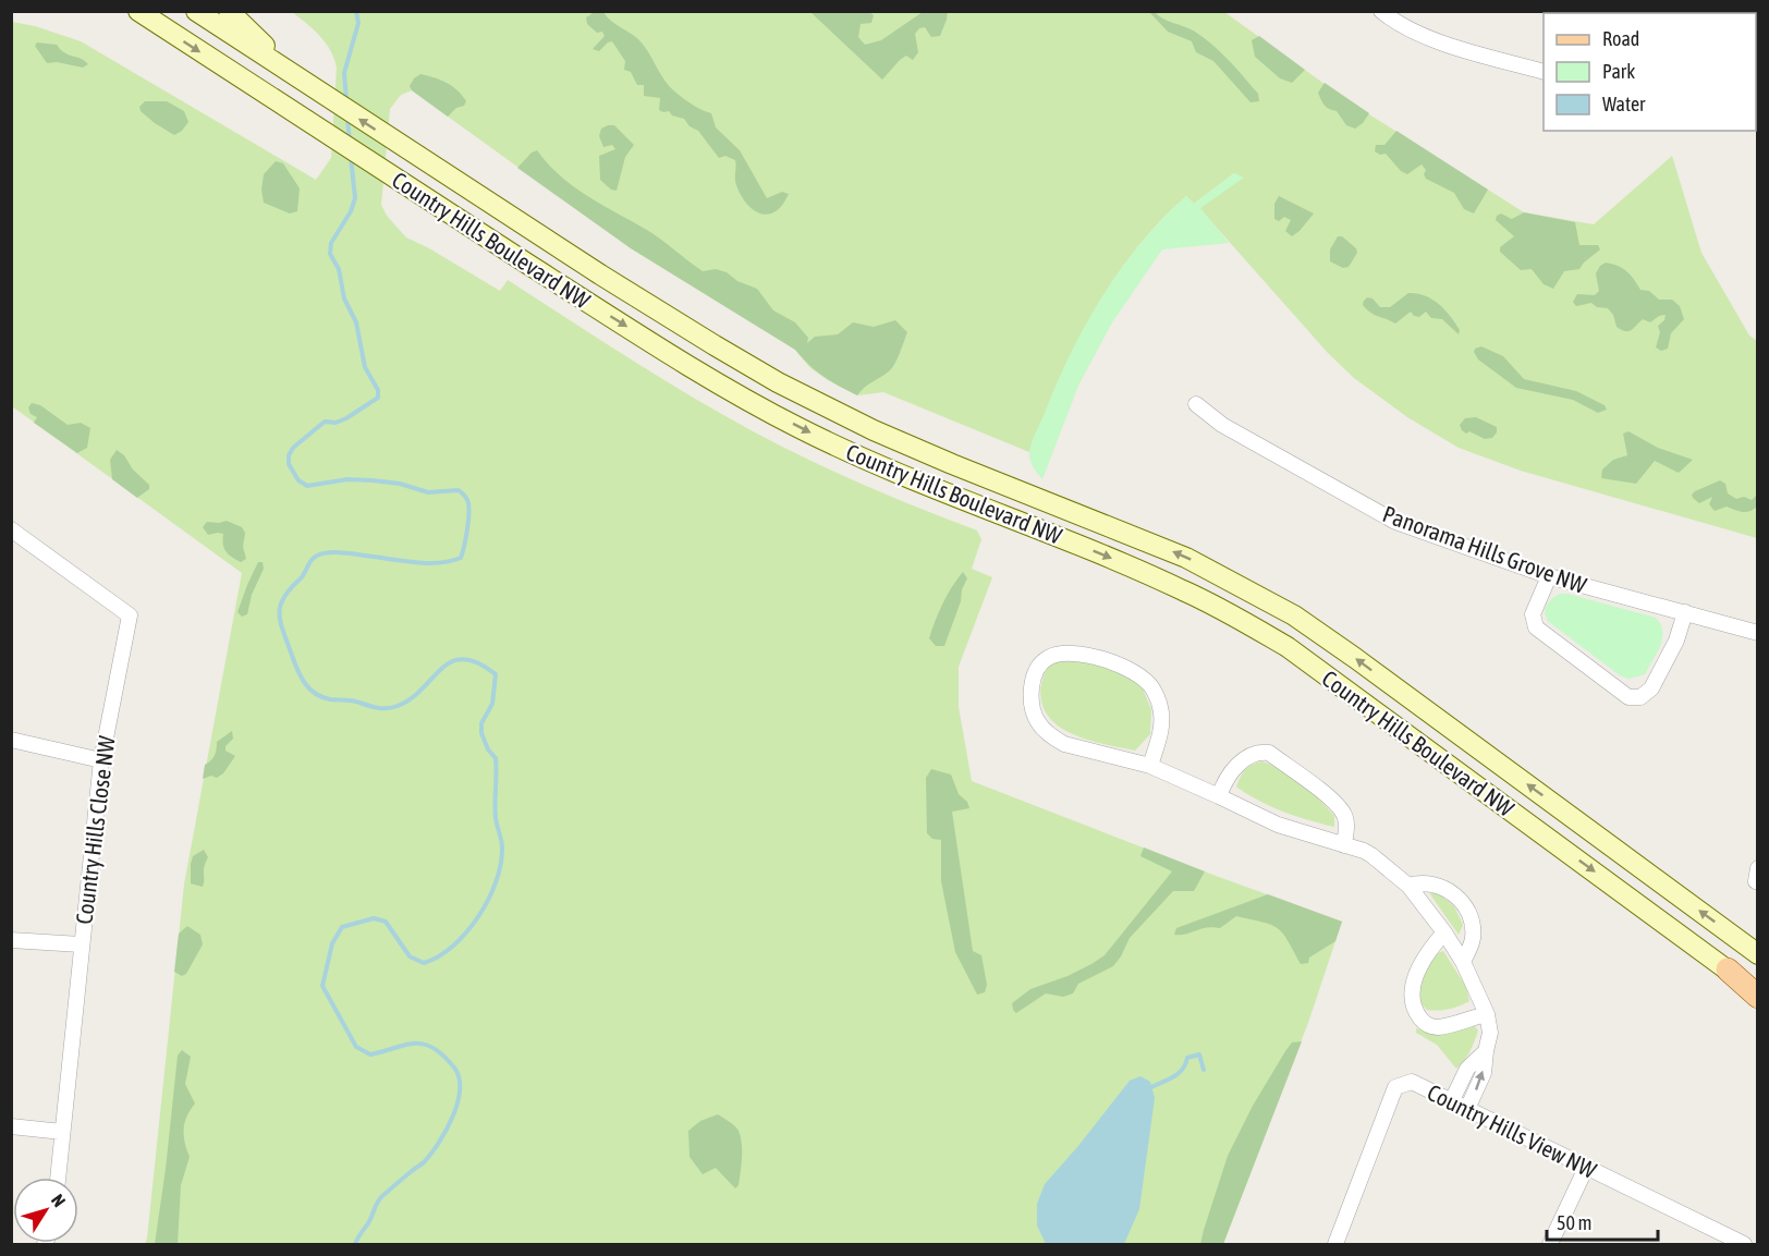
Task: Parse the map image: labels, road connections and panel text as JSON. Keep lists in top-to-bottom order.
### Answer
{
  "streets": {
    "main road": ["Country Hills Boulevard NW"],
    "street": ["Panorama Hills Grove NW", "Country Hills Close NW", "Country Hills View NW"]
  },
  "legend": ["Road", "Park", "Water"],
  "scale_bar": "50 m",
  "north": "top right"
}
